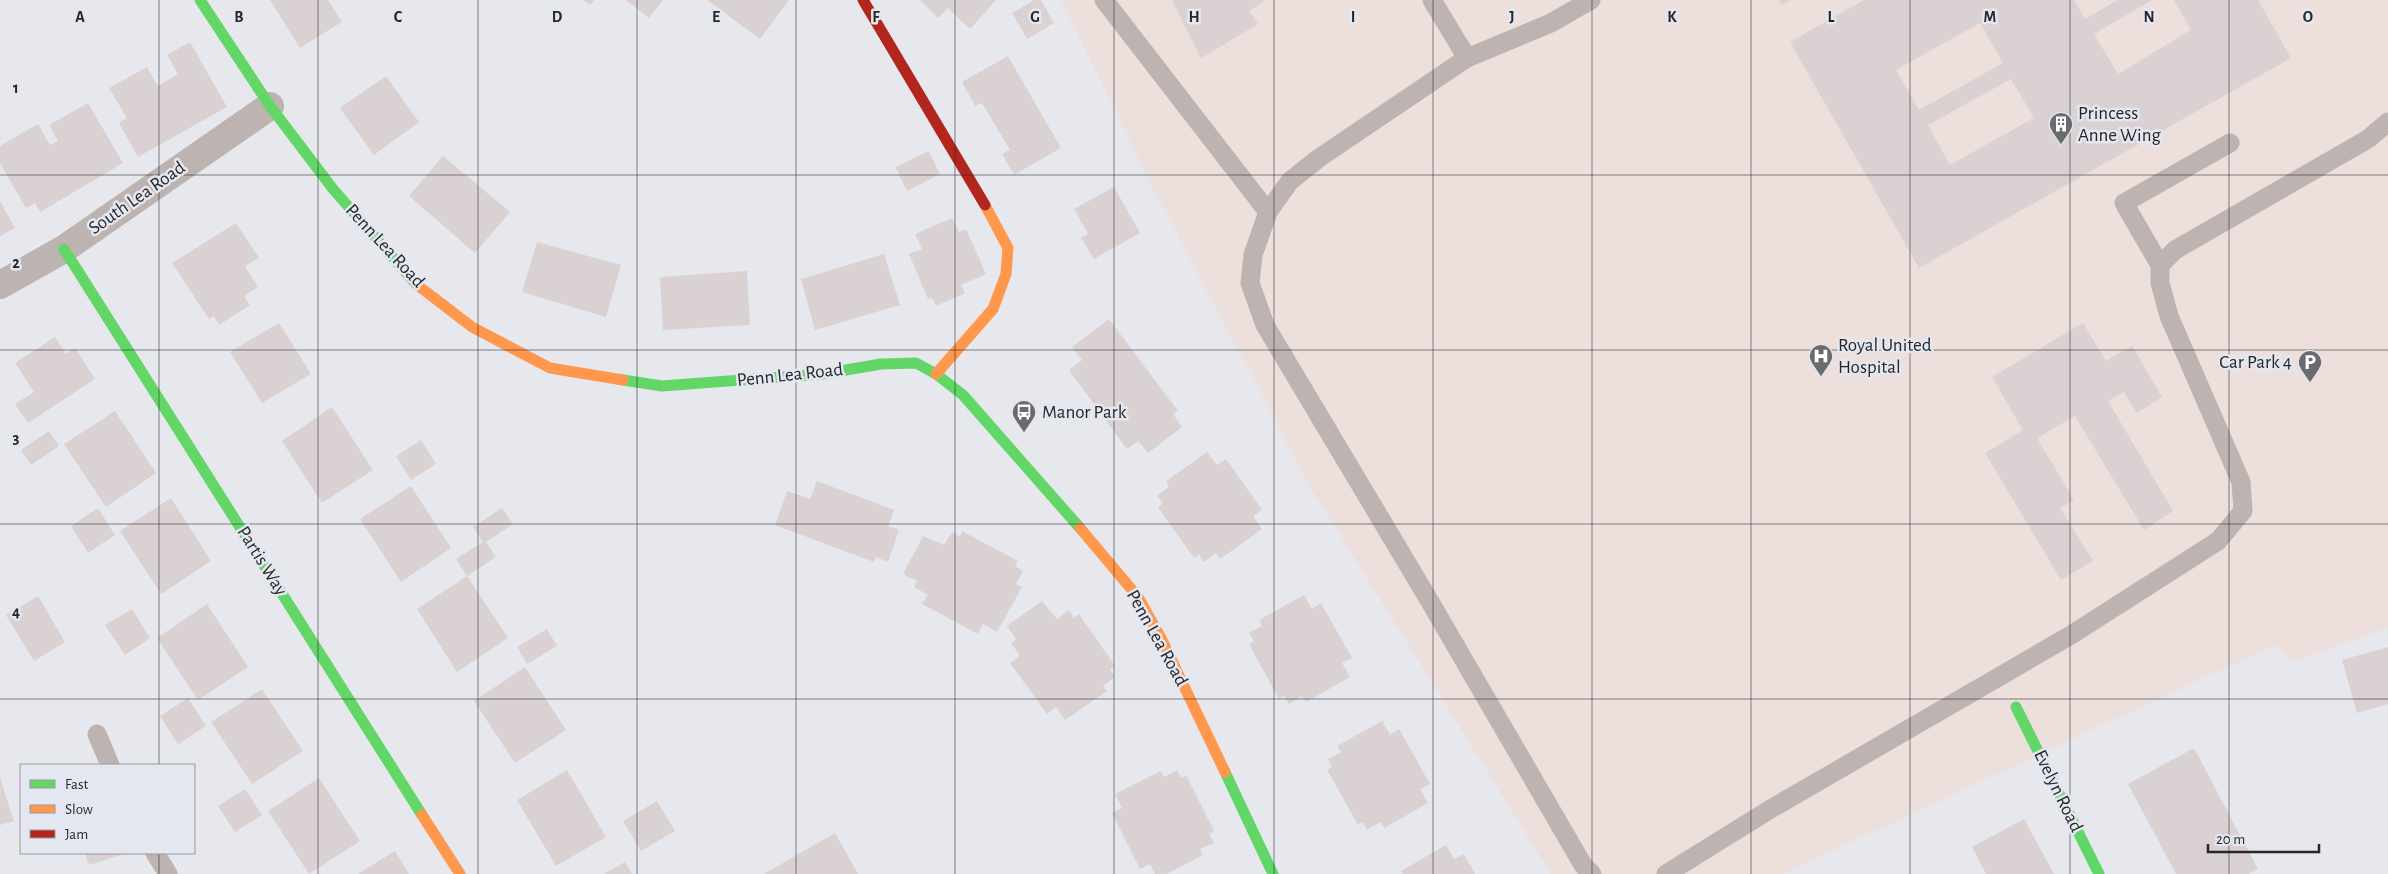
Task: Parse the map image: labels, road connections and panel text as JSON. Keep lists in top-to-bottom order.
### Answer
{
  "streets": {
    "street": [
      "South Lea Road",
      "Penn Lea Road",
      "Partis Way",
      "Evelyn Road"
    ]
  },
  "crossings": [
    ["South Lea Road", "Penn Lea Road"],
    ["South Lea Road", "Partis Way"]
  ],
  "places": {
    "building": ["Princess Anne Wing"],
    "hospital": ["Royal United Hospital"],
    "parking": ["Car Park 4"],
    "bus stop": ["Manor Park"]
  },
  "legend": ["Fast", "Slow", "Jam"],
  "scale_bar": "20 m",
  "grid": {
    "columns": [
      "A",
      "B",
      "C",
      "D",
      "E",
      "F",
      "G",
      "H",
      "I",
      "J",
      "K",
      "L",
      "M",
      "N",
      "O"
    ],
    "rows": [
      "1",
      "2",
      "3",
      "4"
    ]
  }
}
